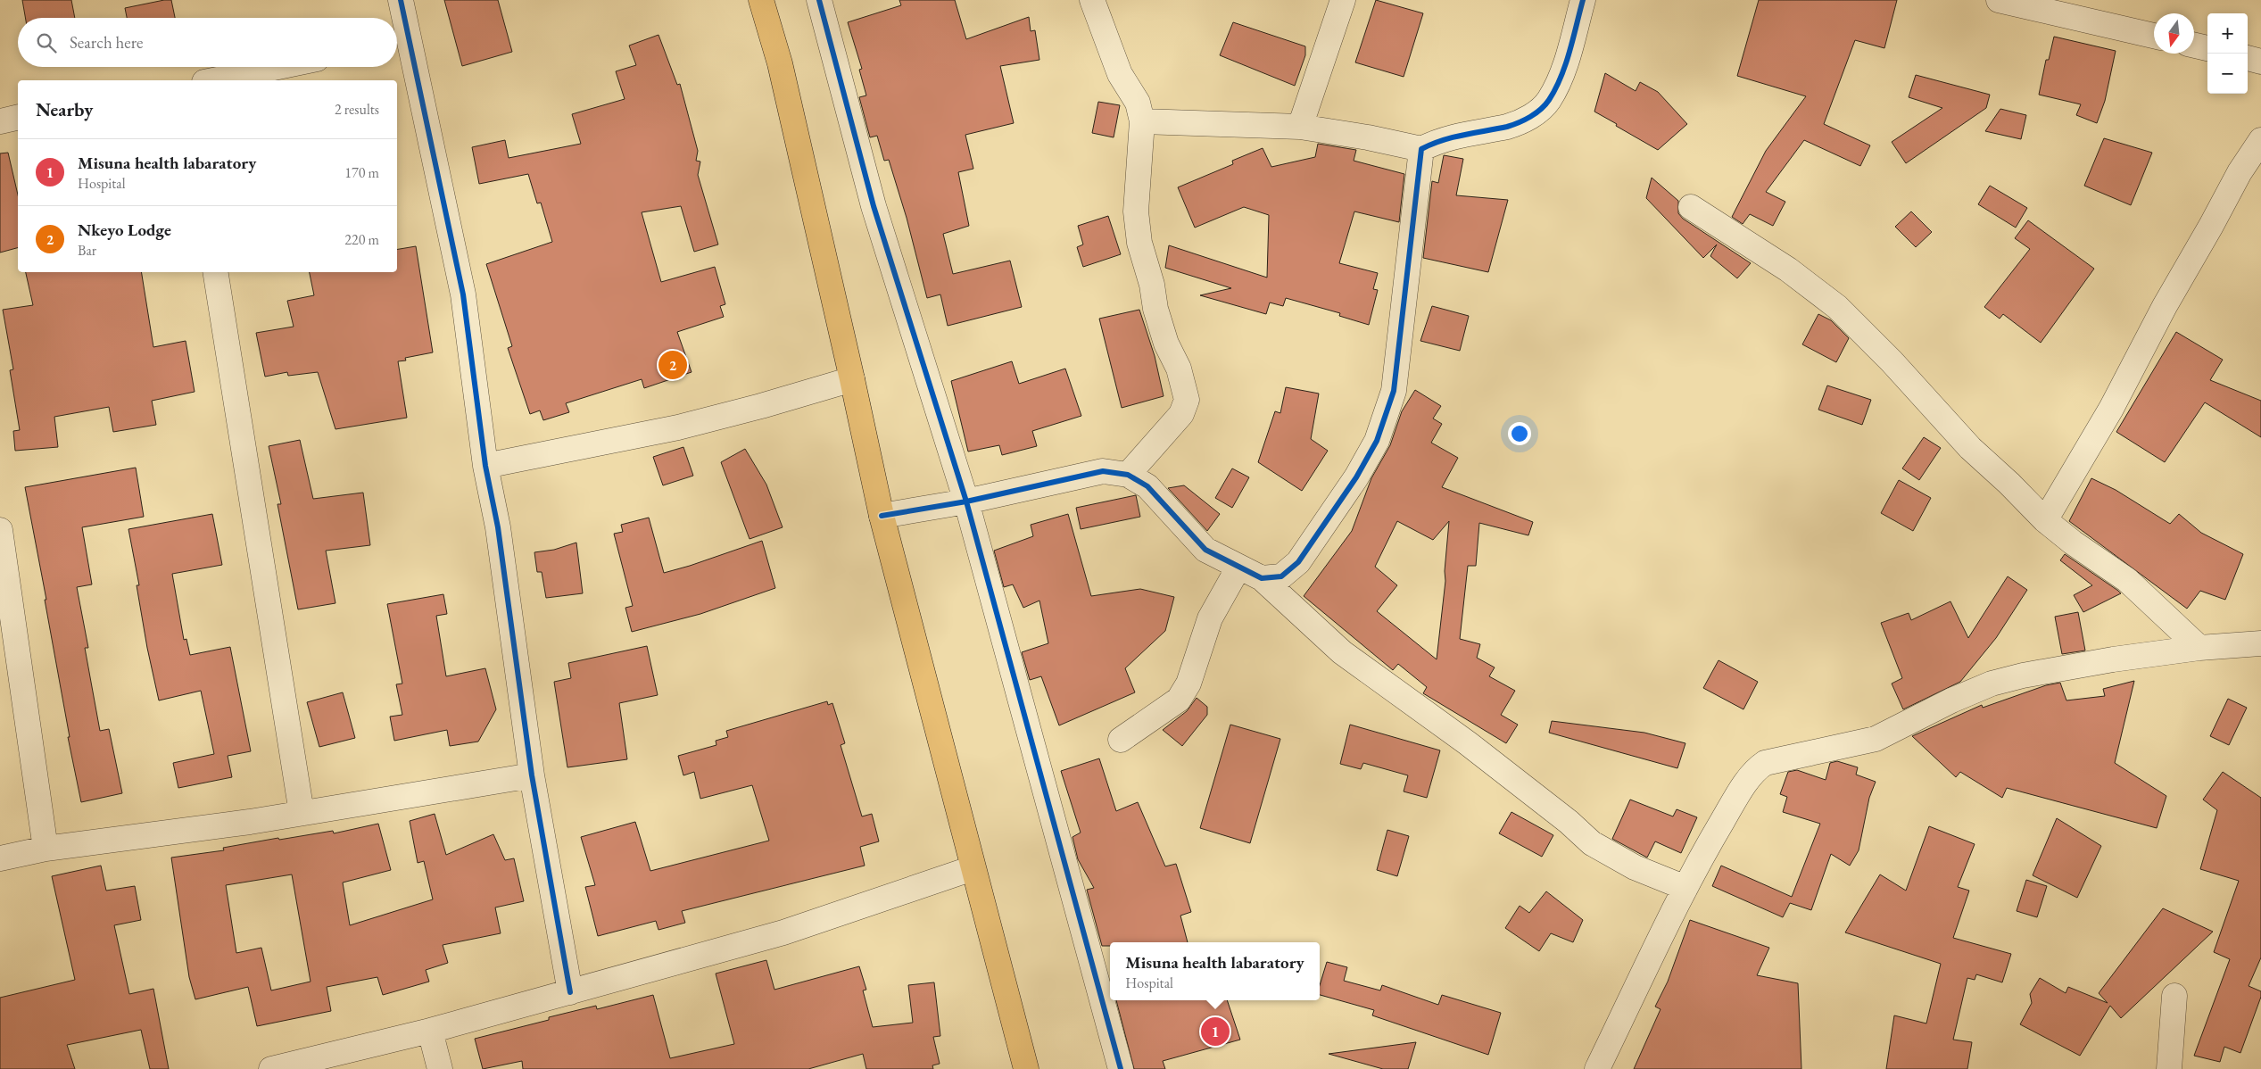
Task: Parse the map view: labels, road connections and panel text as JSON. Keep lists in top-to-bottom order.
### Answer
{
  "north": "bottom",
  "page": {
    "map_buttons": ["+", "−"],
    "search": "Search here",
    "heading": ["Nearby", "2 results"],
    "list": [
      {
        "mark": "1",
        "name": "Misuna health labaratory",
        "note": "Hospital",
        "value": "170 m"
      },
      {
        "mark": "2",
        "name": "Nkeyo Lodge",
        "note": "Bar",
        "value": "220 m"
      }
    ],
    "pins": ["2", "1"],
    "popup": ["Misuna health labaratory", "Hospital"]
  }
}
